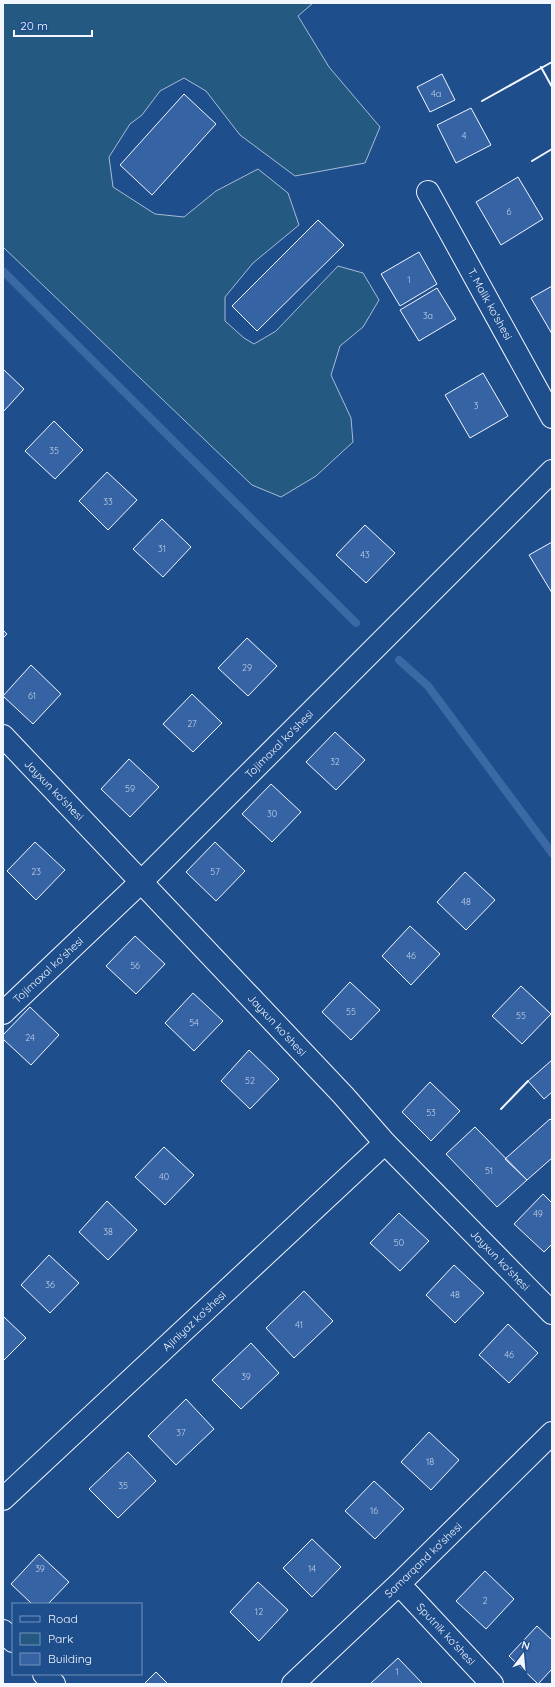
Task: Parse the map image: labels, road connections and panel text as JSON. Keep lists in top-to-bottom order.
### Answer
{
  "streets": {
    "street": [
      "T. Malik ko'shesi",
      "Tojimaxal ko'shesi",
      "Jayxun ko'shesi",
      "Ajiniyaz ko'shesi",
      "Samarqand ko'shesi",
      "Sputnik ko'shesi"
    ]
  },
  "crossings": [
    ["Tojimaxal ko'shesi", "Jayxun ko'shesi"],
    ["Jayxun ko'shesi", "Ajiniyaz ko'shesi"],
    ["Samarqand ko'shesi", "Sputnik ko'shesi"]
  ],
  "house_numbers": [
    "4a",
    "4",
    "6",
    "1",
    "3a",
    "3",
    "35",
    "33",
    "31",
    "43",
    "29",
    "61",
    "27",
    "32",
    "59",
    "30",
    "23",
    "57",
    "48",
    "46",
    "56",
    "55",
    "55",
    "54",
    "24",
    "52",
    "53",
    "51",
    "40",
    "49",
    "38",
    "50",
    "36",
    "48",
    "41",
    "46",
    "39",
    "37",
    "18",
    "35",
    "16",
    "39",
    "14",
    "2",
    "12",
    "1"
  ],
  "legend": ["Road", "Park", "Building"],
  "scale_bar": "20 m",
  "north": "top"
}
